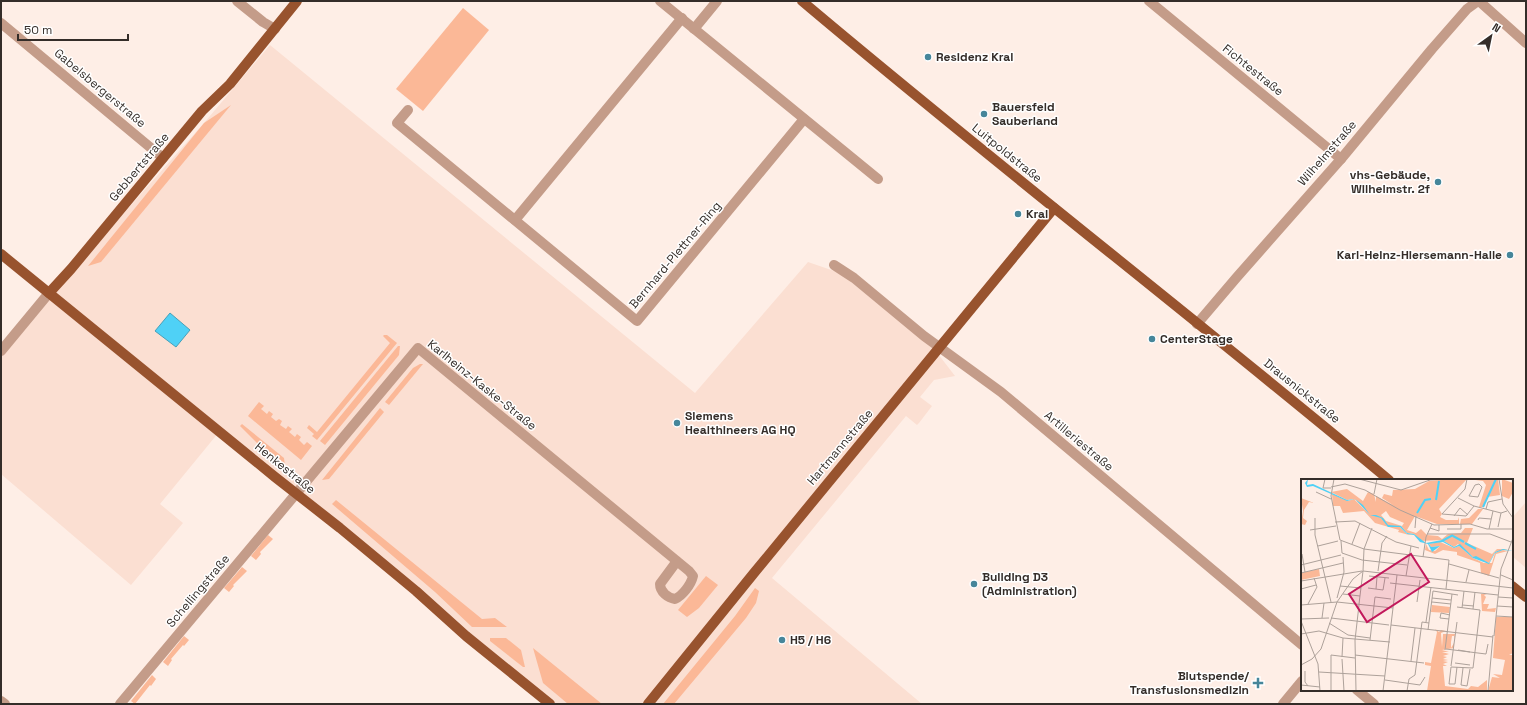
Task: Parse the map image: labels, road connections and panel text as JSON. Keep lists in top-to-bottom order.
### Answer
{
  "streets": {
    "main road": [
      "Luitpoldstraße",
      "Gebbertstraße",
      "Drausnickstraße",
      "Hartmannstraße",
      "Henkestraße"
    ],
    "street": [
      "Fichtestraße",
      "Gabelsbergerstraße",
      "Wilhelmstraße",
      "Bernhard-Plettner-Ring",
      "Karlheinz-Kaske-Straße",
      "Artilleriestraße",
      "Schellingstraße"
    ]
  },
  "crossings": [
    ["Fichtestraße", "Wilhelmstraße"],
    ["Gabelsbergerstraße", "Gebbertstraße"],
    ["Luitpoldstraße", "Wilhelmstraße"],
    ["Luitpoldstraße", "Drausnickstraße"],
    ["Luitpoldstraße", "Hartmannstraße"],
    ["Wilhelmstraße", "Drausnickstraße"],
    ["Gebbertstraße", "Henkestraße"],
    ["Karlheinz-Kaske-Straße", "Henkestraße"],
    ["Karlheinz-Kaske-Straße", "Schellingstraße"],
    ["Artilleriestraße", "Hartmannstraße"],
    ["Henkestraße", "Schellingstraße"]
  ],
  "places": {
    "other": [
      "Residenz Kral",
      "Bauersfeld Sauberland",
      "vhs-Gebäude, Wilhelmstr. 2f",
      "Kral",
      "Karl-Heinz-Hiersemann-Halle",
      "CenterStage",
      "Siemens Healthineers AG HQ",
      "Building D3 (Administration)",
      "H5 / H6"
    ],
    "health": ["Blutspende/ Transfusionsmedizin"]
  },
  "scale_bar": "50 m",
  "north": "top right"
}
